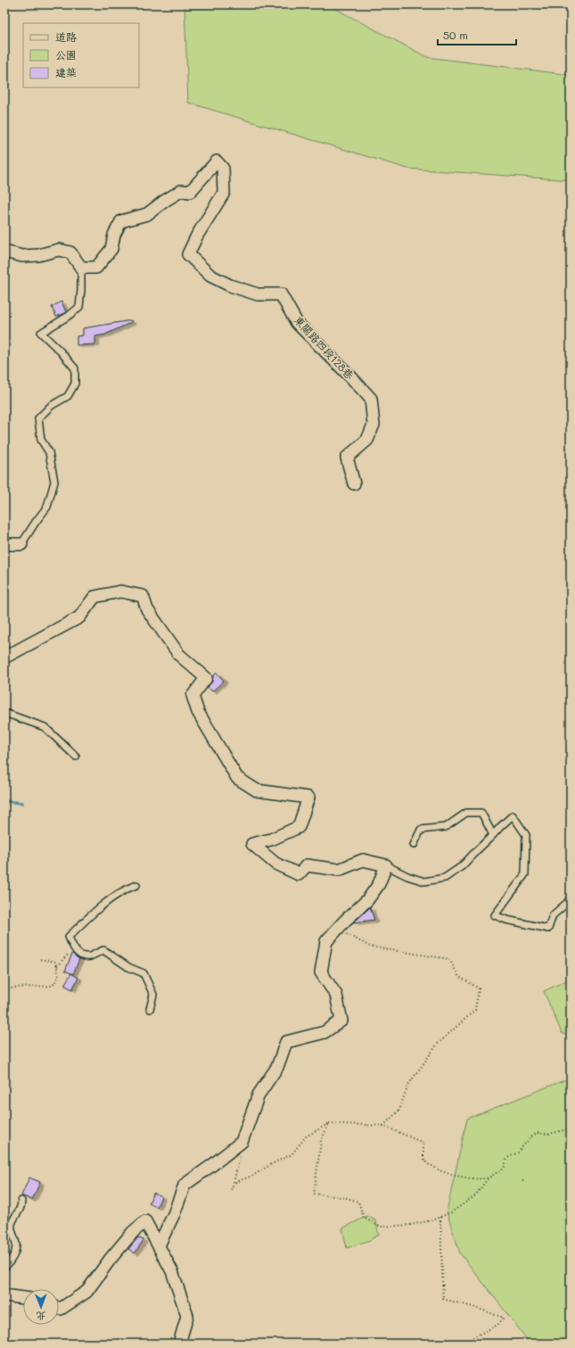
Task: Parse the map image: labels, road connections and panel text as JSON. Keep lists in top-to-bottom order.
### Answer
{
  "streets": {
    "street": ["東關路四段128巷"]
  },
  "legend": ["道路", "公園", "建築"],
  "scale_bar": "50 m",
  "north": "bottom"
}
